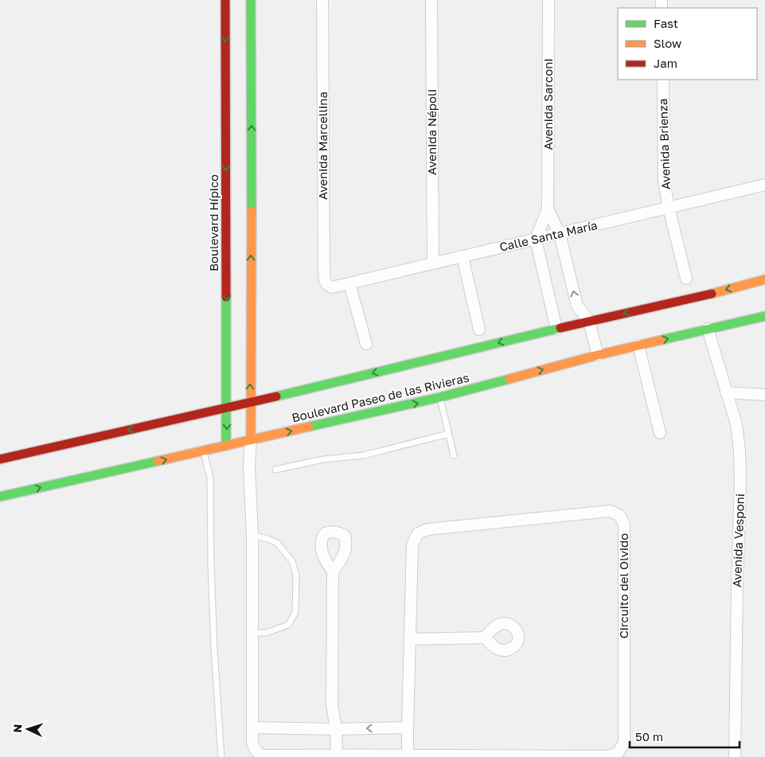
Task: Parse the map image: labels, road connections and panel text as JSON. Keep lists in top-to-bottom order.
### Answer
{
  "streets": {
    "street": [
      "Avenida Sarconi",
      "Avenida Népoli",
      "Avenida Brienza",
      "Avenida Marcellina",
      "Boulevard Hípico",
      "Calle Santa María",
      "Boulevard Paseo de las Rivieras",
      "Avenida Vesponi",
      "Circuito del Olvido"
    ]
  },
  "crossings": [
    ["Avenida Sarconi", "Calle Santa María"],
    ["Avenida Sarconi", "Boulevard Paseo de las Rivieras"],
    ["Avenida Népoli", "Calle Santa María"],
    ["Avenida Brienza", "Calle Santa María"],
    ["Avenida Marcellina", "Calle Santa María"],
    ["Boulevard Hípico", "Boulevard Paseo de las Rivieras"],
    ["Boulevard Paseo de las Rivieras", "Avenida Vesponi"]
  ],
  "legend": ["Fast", "Slow", "Jam"],
  "scale_bar": "50 m",
  "north": "left"
}
